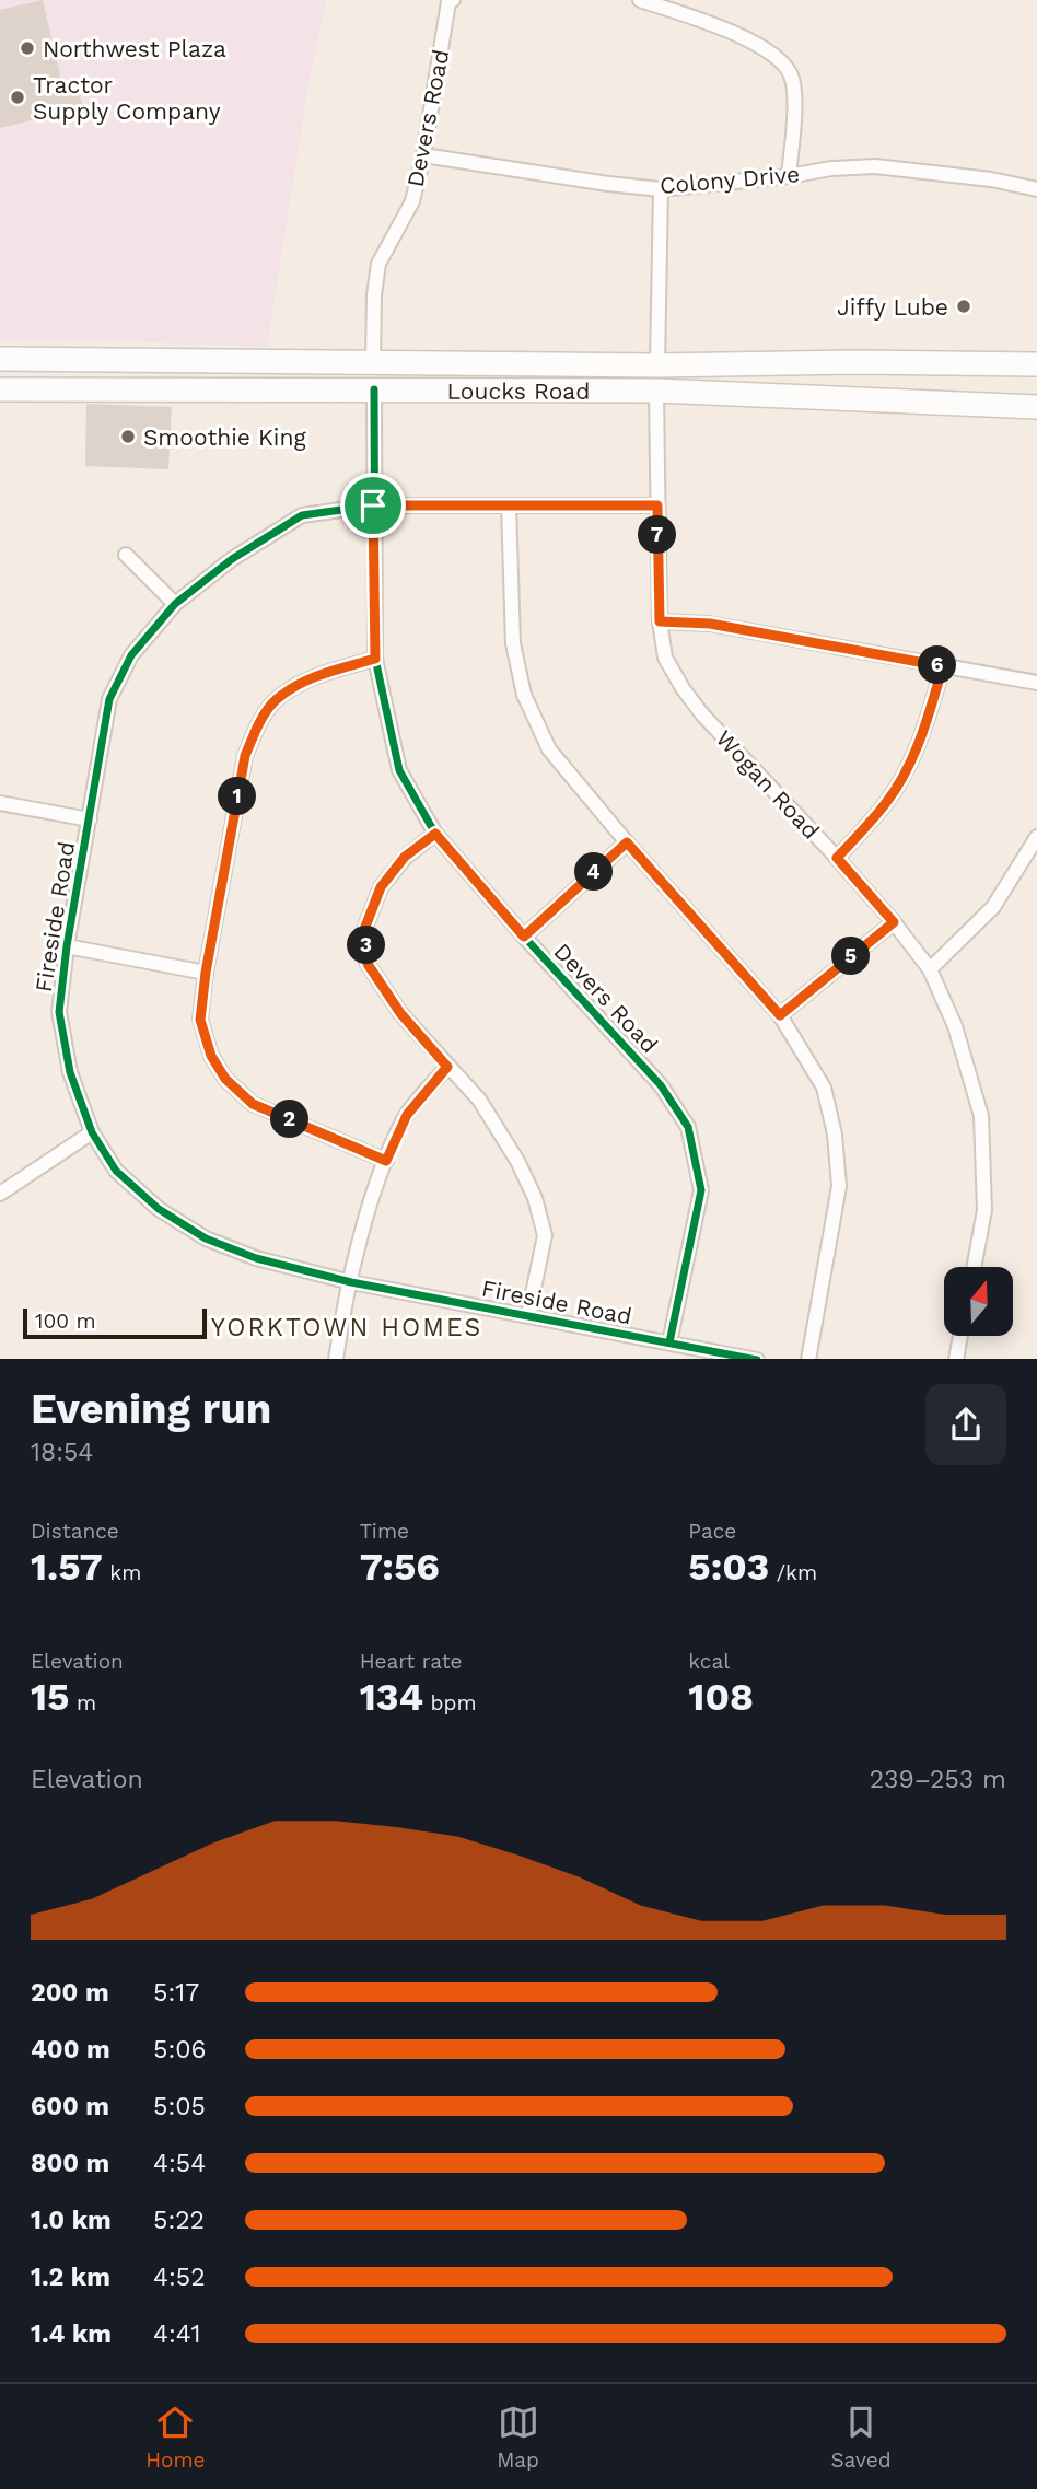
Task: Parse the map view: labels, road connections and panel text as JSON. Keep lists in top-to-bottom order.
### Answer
{
  "streets": {
    "highway": ["Loucks Road"],
    "street": [
      "Devers Road",
      "Colony Drive",
      "Wogan Road",
      "Fireside Road"
    ]
  },
  "crossings": [
    ["Devers Road", "Colony Drive"],
    ["Devers Road", "Loucks Road"],
    ["Devers Road", "Fireside Road"],
    ["Loucks Road", "Wogan Road"],
    ["Wogan Road", "Fireside Road"]
  ],
  "districts": ["YORKTOWN HOMES"],
  "places": [
    "Northwest Plaza",
    "Tractor Supply Company",
    "Jiffy Lube",
    "Smoothie King"
  ],
  "scale_bar": "100 m",
  "north": "top",
  "page": {
    "pins": [
      "7",
      "6",
      "1",
      "4",
      "3",
      "5",
      "2"
    ],
    "scale": "100 m",
    "heading": ["Evening run", "18:54"],
    "stats": [
      ["Distance", "1.57 km"],
      ["Time", "7:56"],
      ["Pace", "5:03 /km"],
      ["Elevation", "15 m"],
      ["Heart rate", "134 bpm"],
      ["kcal", "108"]
    ],
    "chart": ["Elevation", "239–253 m"],
    "list": [
      {
        "name": "200 m",
        "note": "5:17"
      },
      {
        "name": "400 m",
        "note": "5:06"
      },
      {
        "name": "600 m",
        "note": "5:05"
      },
      {
        "name": "800 m",
        "note": "4:54"
      },
      {
        "name": "1.0 km",
        "note": "5:22"
      },
      {
        "name": "1.2 km",
        "note": "4:52"
      },
      {
        "name": "1.4 km",
        "note": "4:41"
      }
    ],
    "tabs": ["Home", "Map", "Saved"]
  }
}
